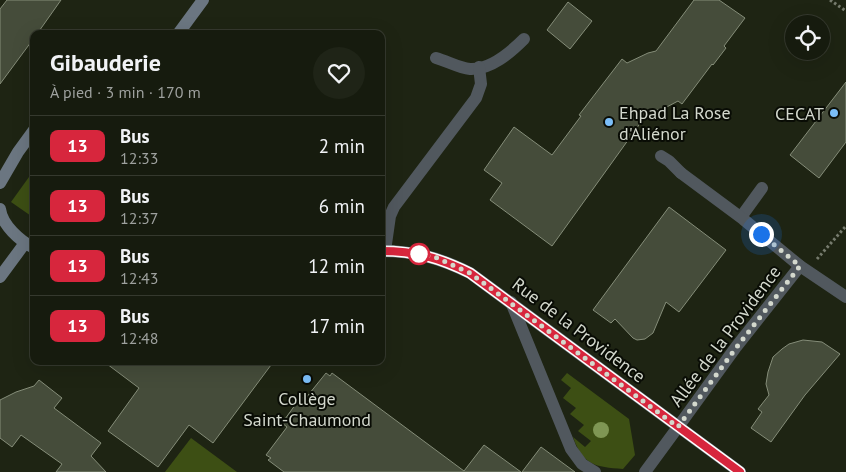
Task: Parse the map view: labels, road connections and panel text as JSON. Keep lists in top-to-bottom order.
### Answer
{
  "streets": {
    "street": ["Rue de la Providence", "Allée de la Providence"]
  },
  "crossings": [
    ["Rue de la Providence", "Allée de la Providence"]
  ],
  "places": ["CECAT", "Ehpad La Rose d'Aliénor", "Collège Saint-Chaumond"],
  "lines": ["bus line 13"],
  "page": {
    "heading": ["Gibauderie", "À pied · 3 min · 170 m"],
    "list": [
      {
        "mark": "13",
        "name": "Bus",
        "note": "12:33",
        "value": "2 min"
      },
      {
        "mark": "13",
        "name": "Bus",
        "note": "12:37",
        "value": "6 min"
      },
      {
        "mark": "13",
        "name": "Bus",
        "note": "12:43",
        "value": "12 min"
      },
      {
        "mark": "13",
        "name": "Bus",
        "note": "12:48",
        "value": "17 min"
      }
    ]
  }
}
